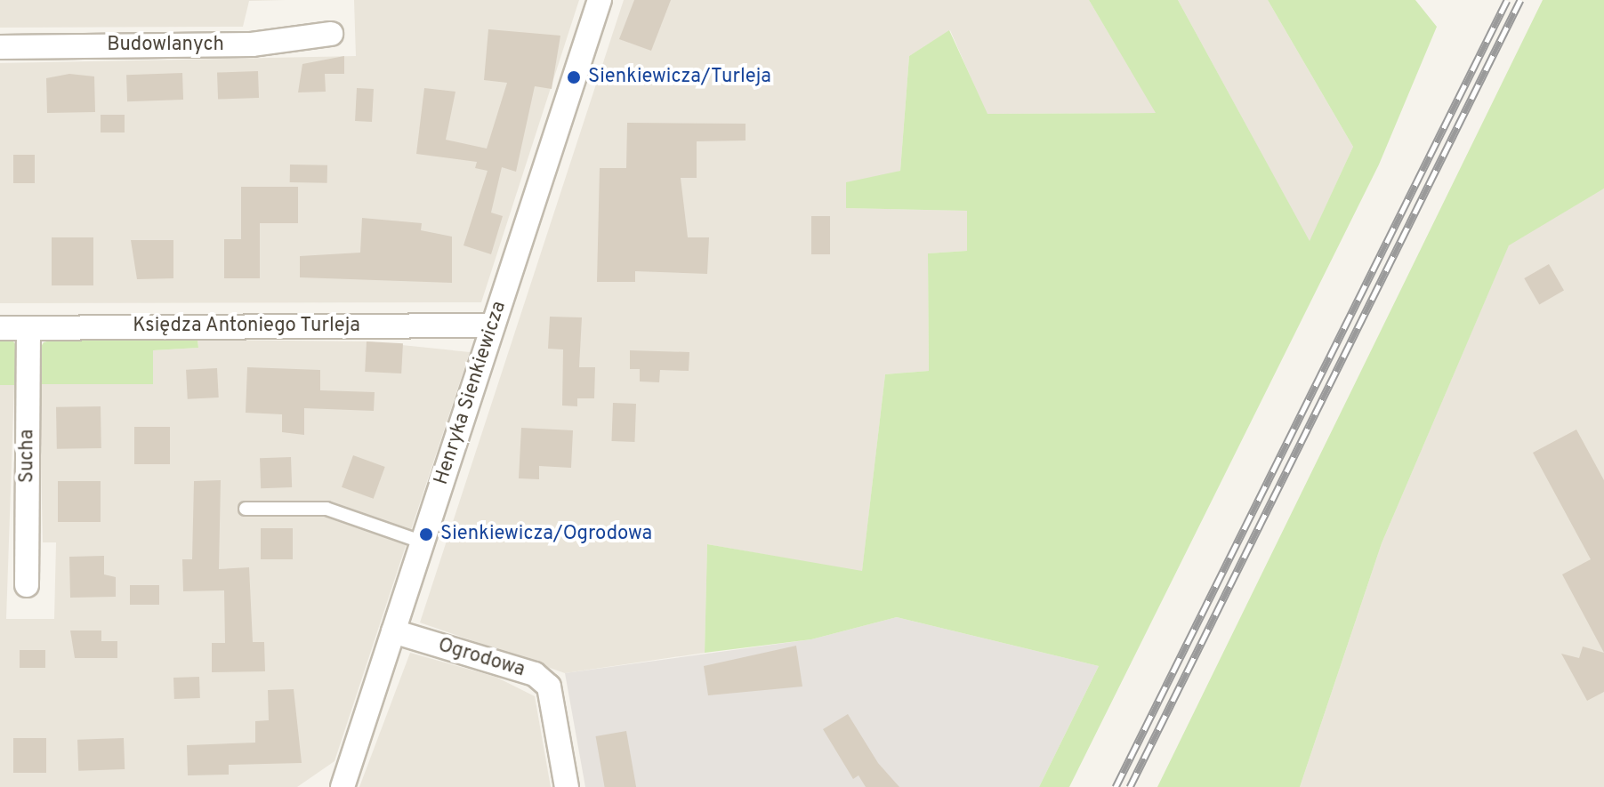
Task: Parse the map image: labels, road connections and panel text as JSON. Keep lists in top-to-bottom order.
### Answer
{
  "streets": {
    "street": [
      "Budowlanych",
      "Księdza Antoniego Turleja",
      "Henryka Sienkiewicza",
      "Sucha",
      "Ogrodowa"
    ]
  },
  "crossings": [
    ["Księdza Antoniego Turleja", "Henryka Sienkiewicza"],
    ["Księdza Antoniego Turleja", "Sucha"],
    ["Henryka Sienkiewicza", "Ogrodowa"]
  ],
  "places": ["Sienkiewicza/Turleja", "Sienkiewicza/Ogrodowa"]
}
